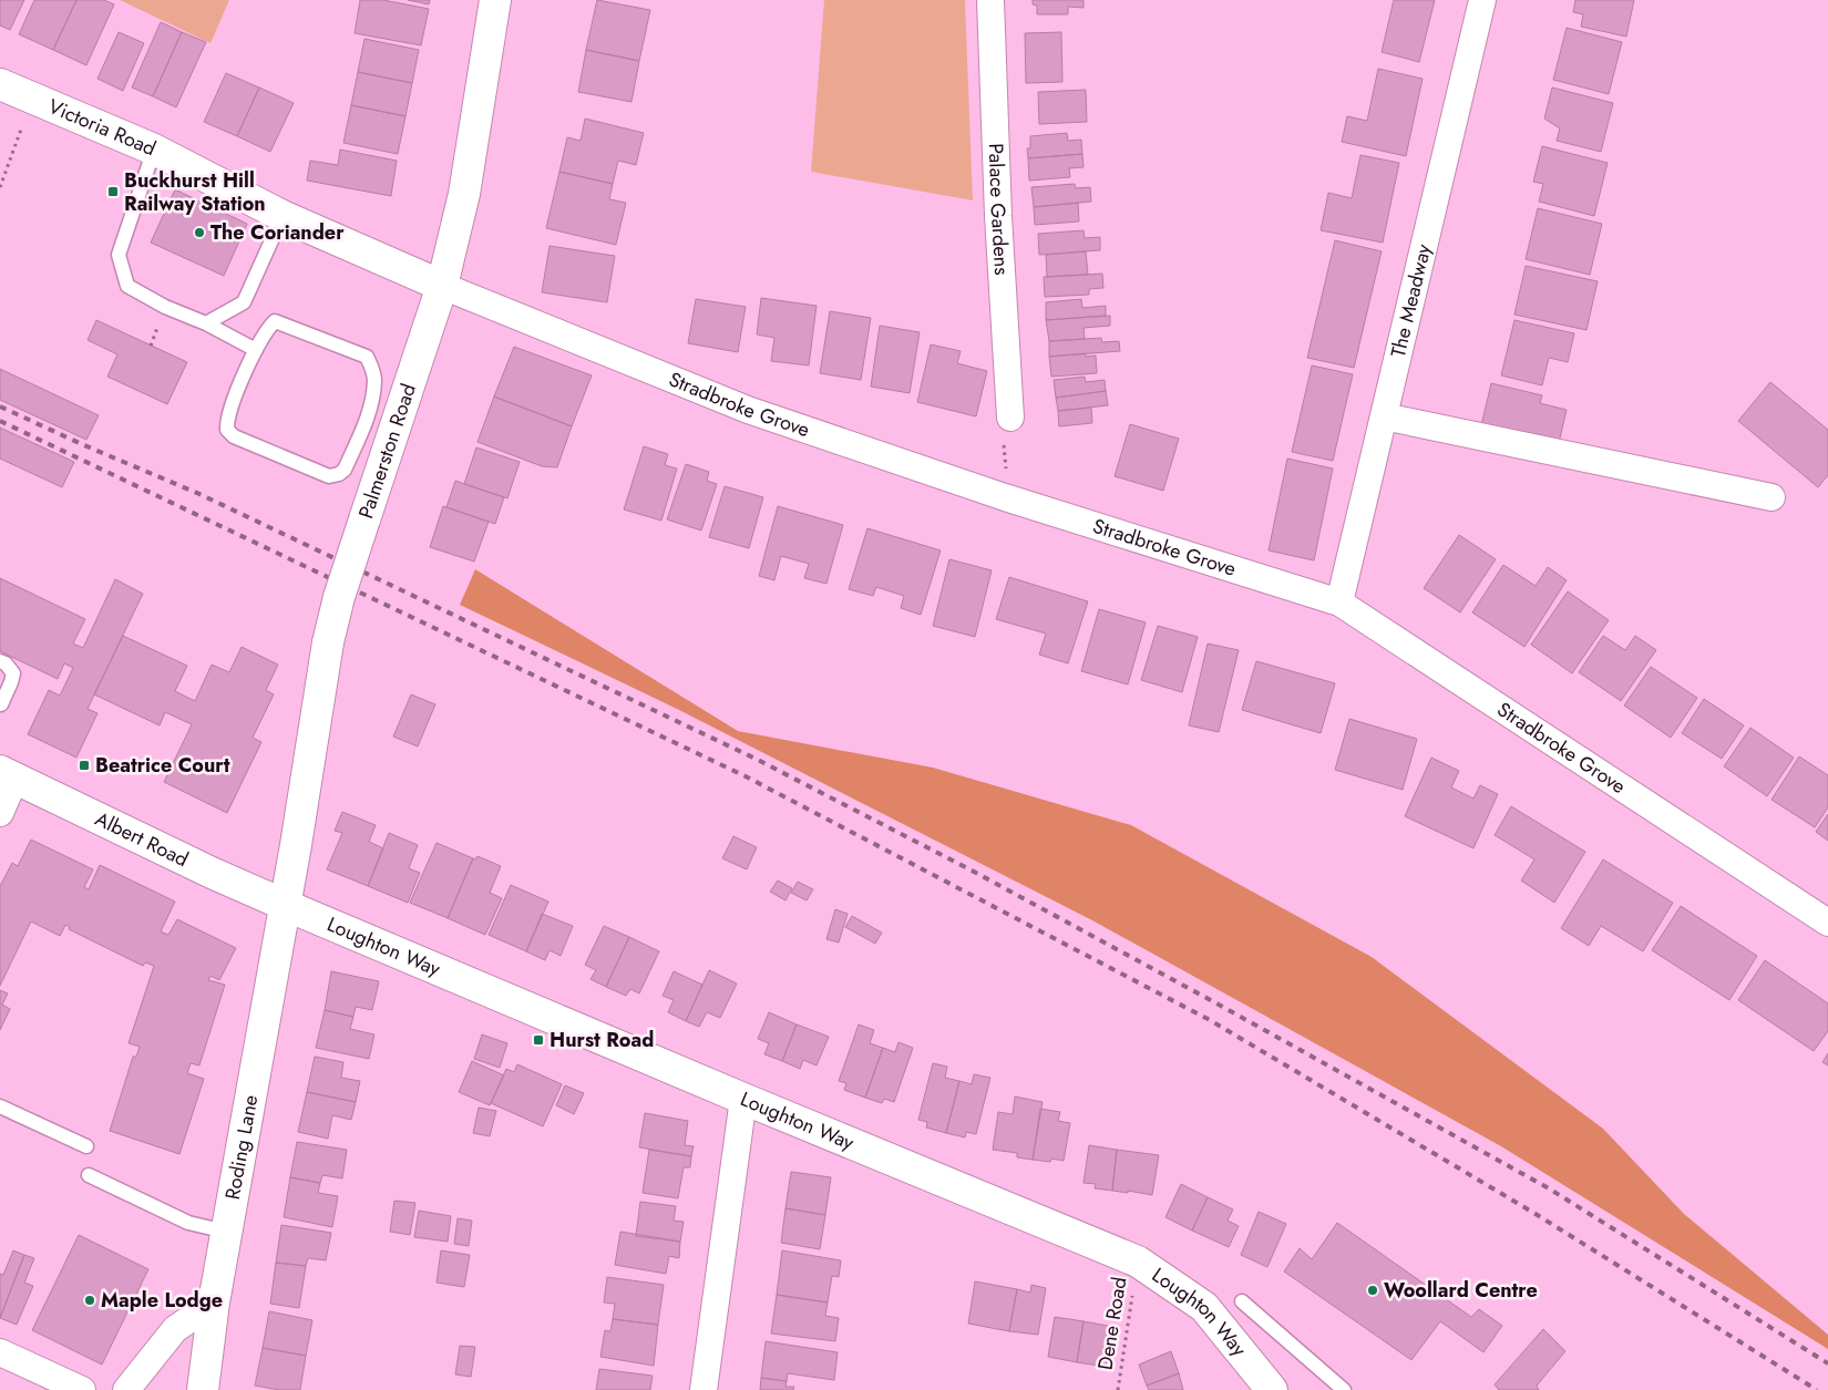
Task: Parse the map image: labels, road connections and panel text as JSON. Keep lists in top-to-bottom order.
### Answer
{
  "streets": {
    "street": [
      "Victoria Road",
      "Palace Gardens",
      "The Meadway",
      "Stradbroke Grove",
      "Palmerston Road",
      "Albert Road",
      "Loughton Way",
      "Roding Lane"
    ],
    "path": ["Dene Road"]
  },
  "crossings": [
    ["Victoria Road", "Stradbroke Grove"],
    ["Victoria Road", "Palmerston Road"],
    ["The Meadway", "Stradbroke Grove"],
    ["Stradbroke Grove", "Palmerston Road"],
    ["Palmerston Road", "Albert Road"],
    ["Palmerston Road", "Loughton Way"],
    ["Palmerston Road", "Roding Lane"],
    ["Albert Road", "Loughton Way"],
    ["Albert Road", "Roding Lane"],
    ["Loughton Way", "Roding Lane"],
    ["Loughton Way", "Dene Road"]
  ],
  "places": {
    "transit": ["Buckhurst Hill Railway Station", "Beatrice Court", "Hurst Road"],
    "other": ["The Coriander", "Woollard Centre", "Maple Lodge"]
  }
}
